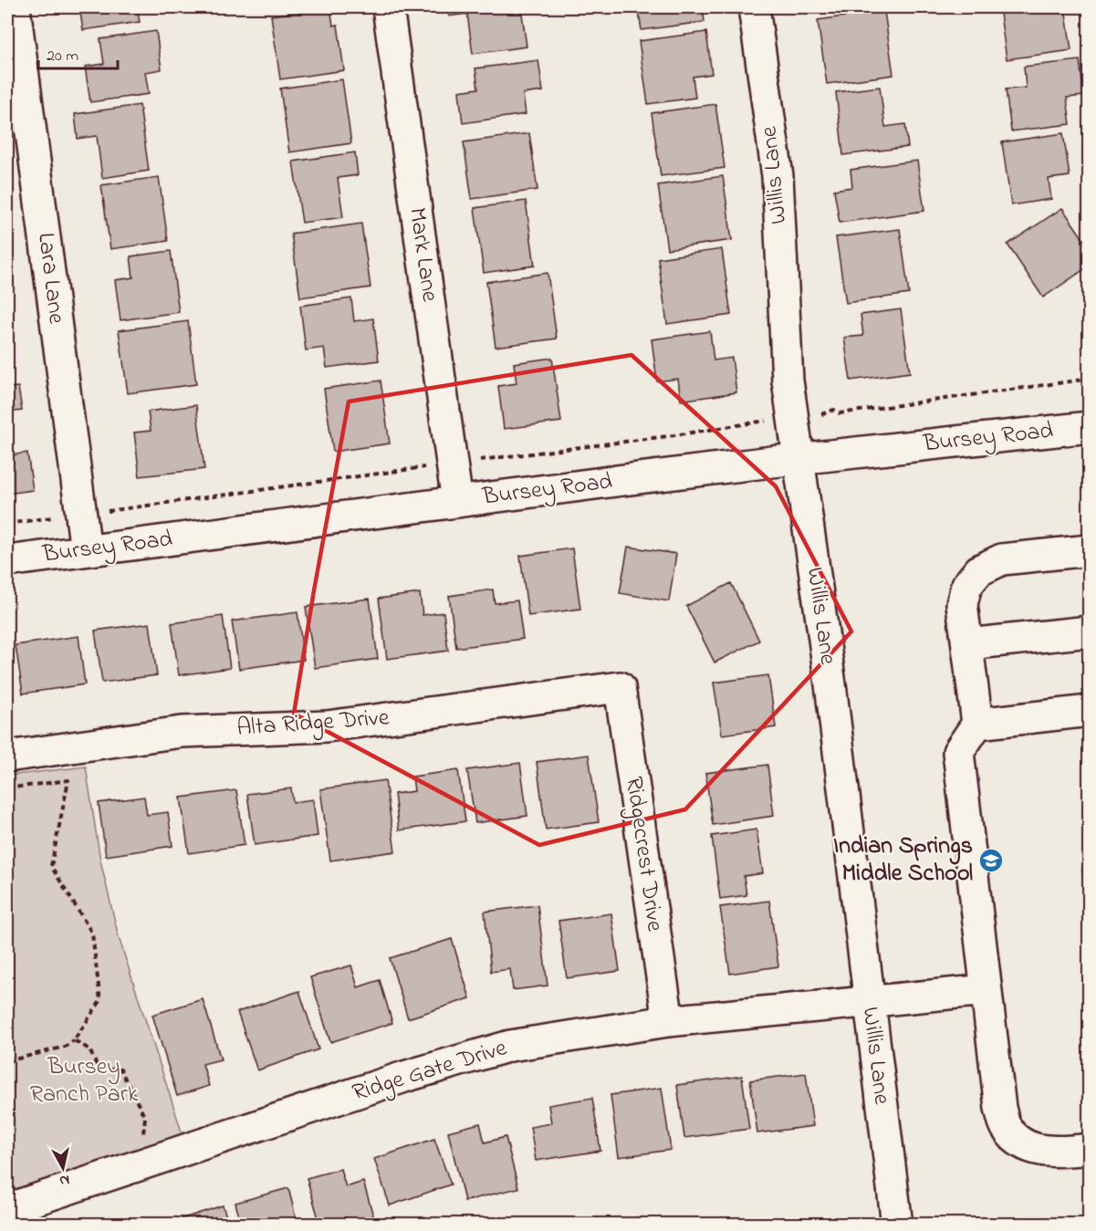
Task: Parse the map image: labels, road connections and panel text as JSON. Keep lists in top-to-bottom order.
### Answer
{
  "streets": {
    "street": [
      "Willis Lane",
      "Mark Lane",
      "Lara Lane",
      "Bursey Road",
      "Alta Ridge Drive",
      "Ridgecrest Drive",
      "Ridge Gate Drive"
    ]
  },
  "crossings": [
    ["Willis Lane", "Bursey Road"],
    ["Willis Lane", "Ridge Gate Drive"],
    ["Mark Lane", "Bursey Road"],
    ["Lara Lane", "Bursey Road"],
    ["Alta Ridge Drive", "Ridgecrest Drive"],
    ["Ridgecrest Drive", "Ridge Gate Drive"]
  ],
  "parks": ["Bursey Ranch Park"],
  "places": {
    "school or university": ["Indian Springs Middle School"]
  },
  "scale_bar": "20 m",
  "north": "bottom"
}
